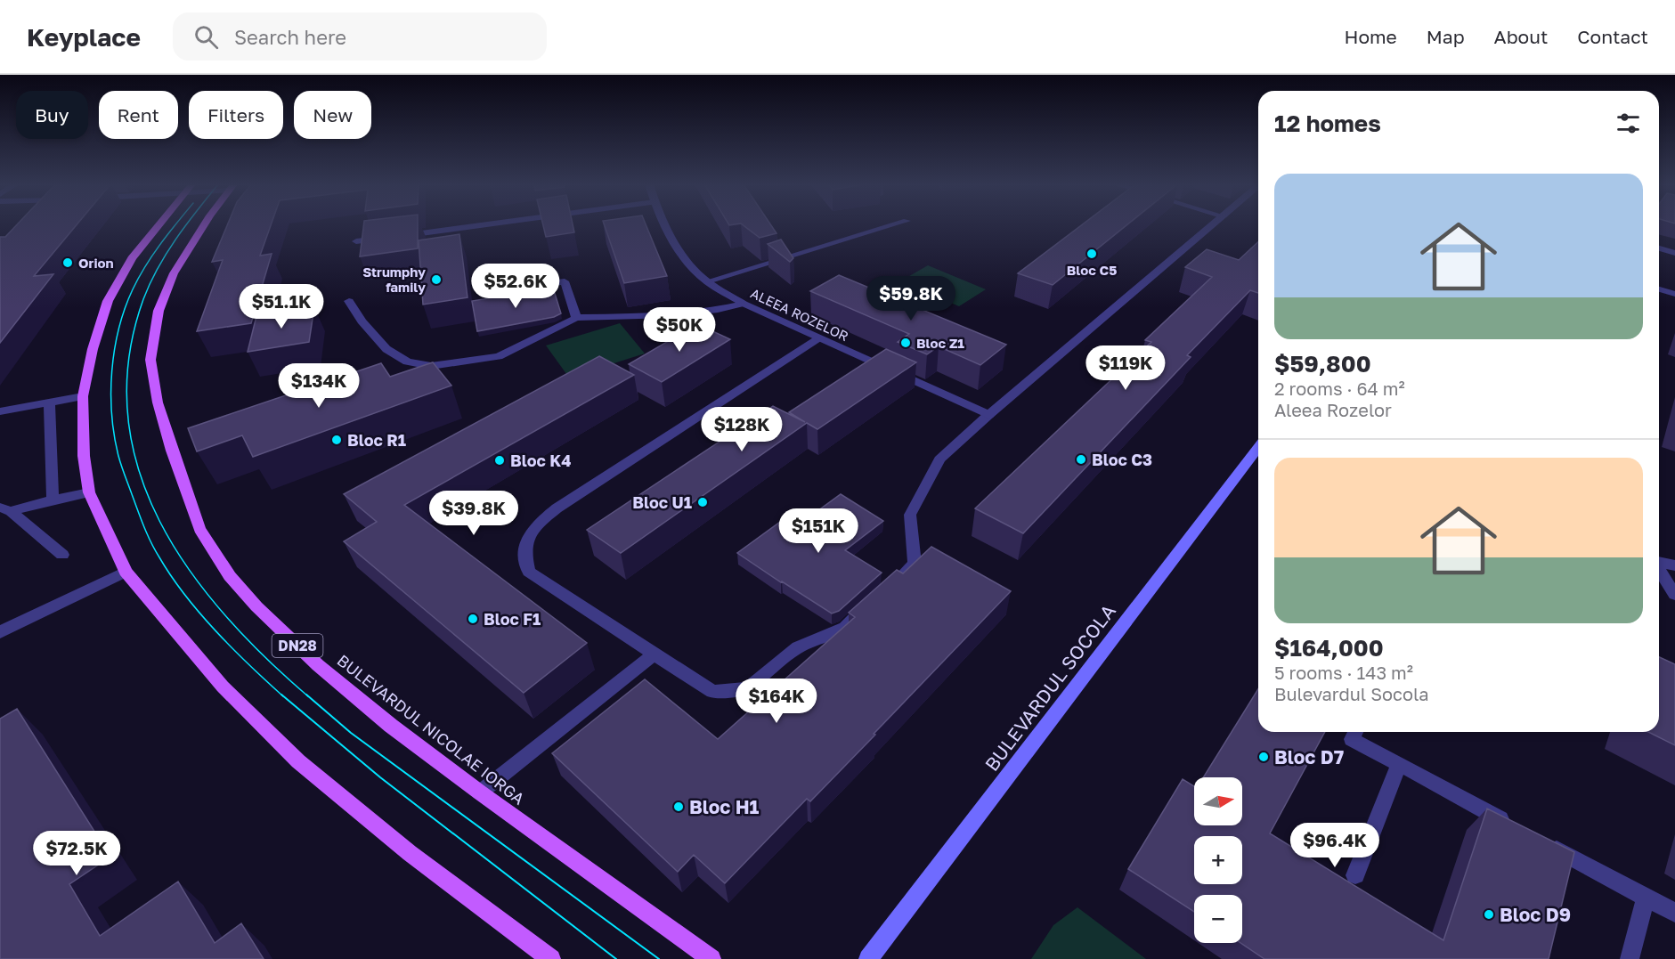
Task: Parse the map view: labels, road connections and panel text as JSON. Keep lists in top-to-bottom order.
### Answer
{
  "streets": {
    "main road": ["DN28", "BULEVARDUL SOCOLA", "BULEVARDUL NICOLAE IORGA"],
    "street": ["ALEEA ROZELOR"]
  },
  "places": [
    "Bloc C5",
    "Orion",
    "Strumphy family",
    "Bloc Z1",
    "Bloc R1",
    "Bloc C3",
    "Bloc K4",
    "Bloc U1",
    "Bloc F1",
    "Bloc D7",
    "Bloc H1",
    "Bloc D9"
  ],
  "north": "right",
  "page": {
    "header": "Keyplace",
    "search": "Search here",
    "nav": [
      "Home",
      "Map",
      "About",
      "Contact"
    ],
    "chip": [
      "Buy",
      "Rent",
      "Filters",
      "New"
    ],
    "heading": "12 homes",
    "list": [
      {
        "name": "$59,800",
        "note": "2 rooms · 64 m² · Aleea Rozelor"
      },
      {
        "name": "$164,000",
        "note": "5 rooms · 143 m² · Bulevardul Socola"
      }
    ],
    "price": [
      "$52.6K",
      "$59.8K",
      "$51.1K",
      "$50K",
      "$119K",
      "$134K",
      "$128K",
      "$39.8K",
      "$151K",
      "$164K",
      "$96.4K",
      "$72.5K"
    ],
    "map_buttons": ["+", "−"]
  }
}
